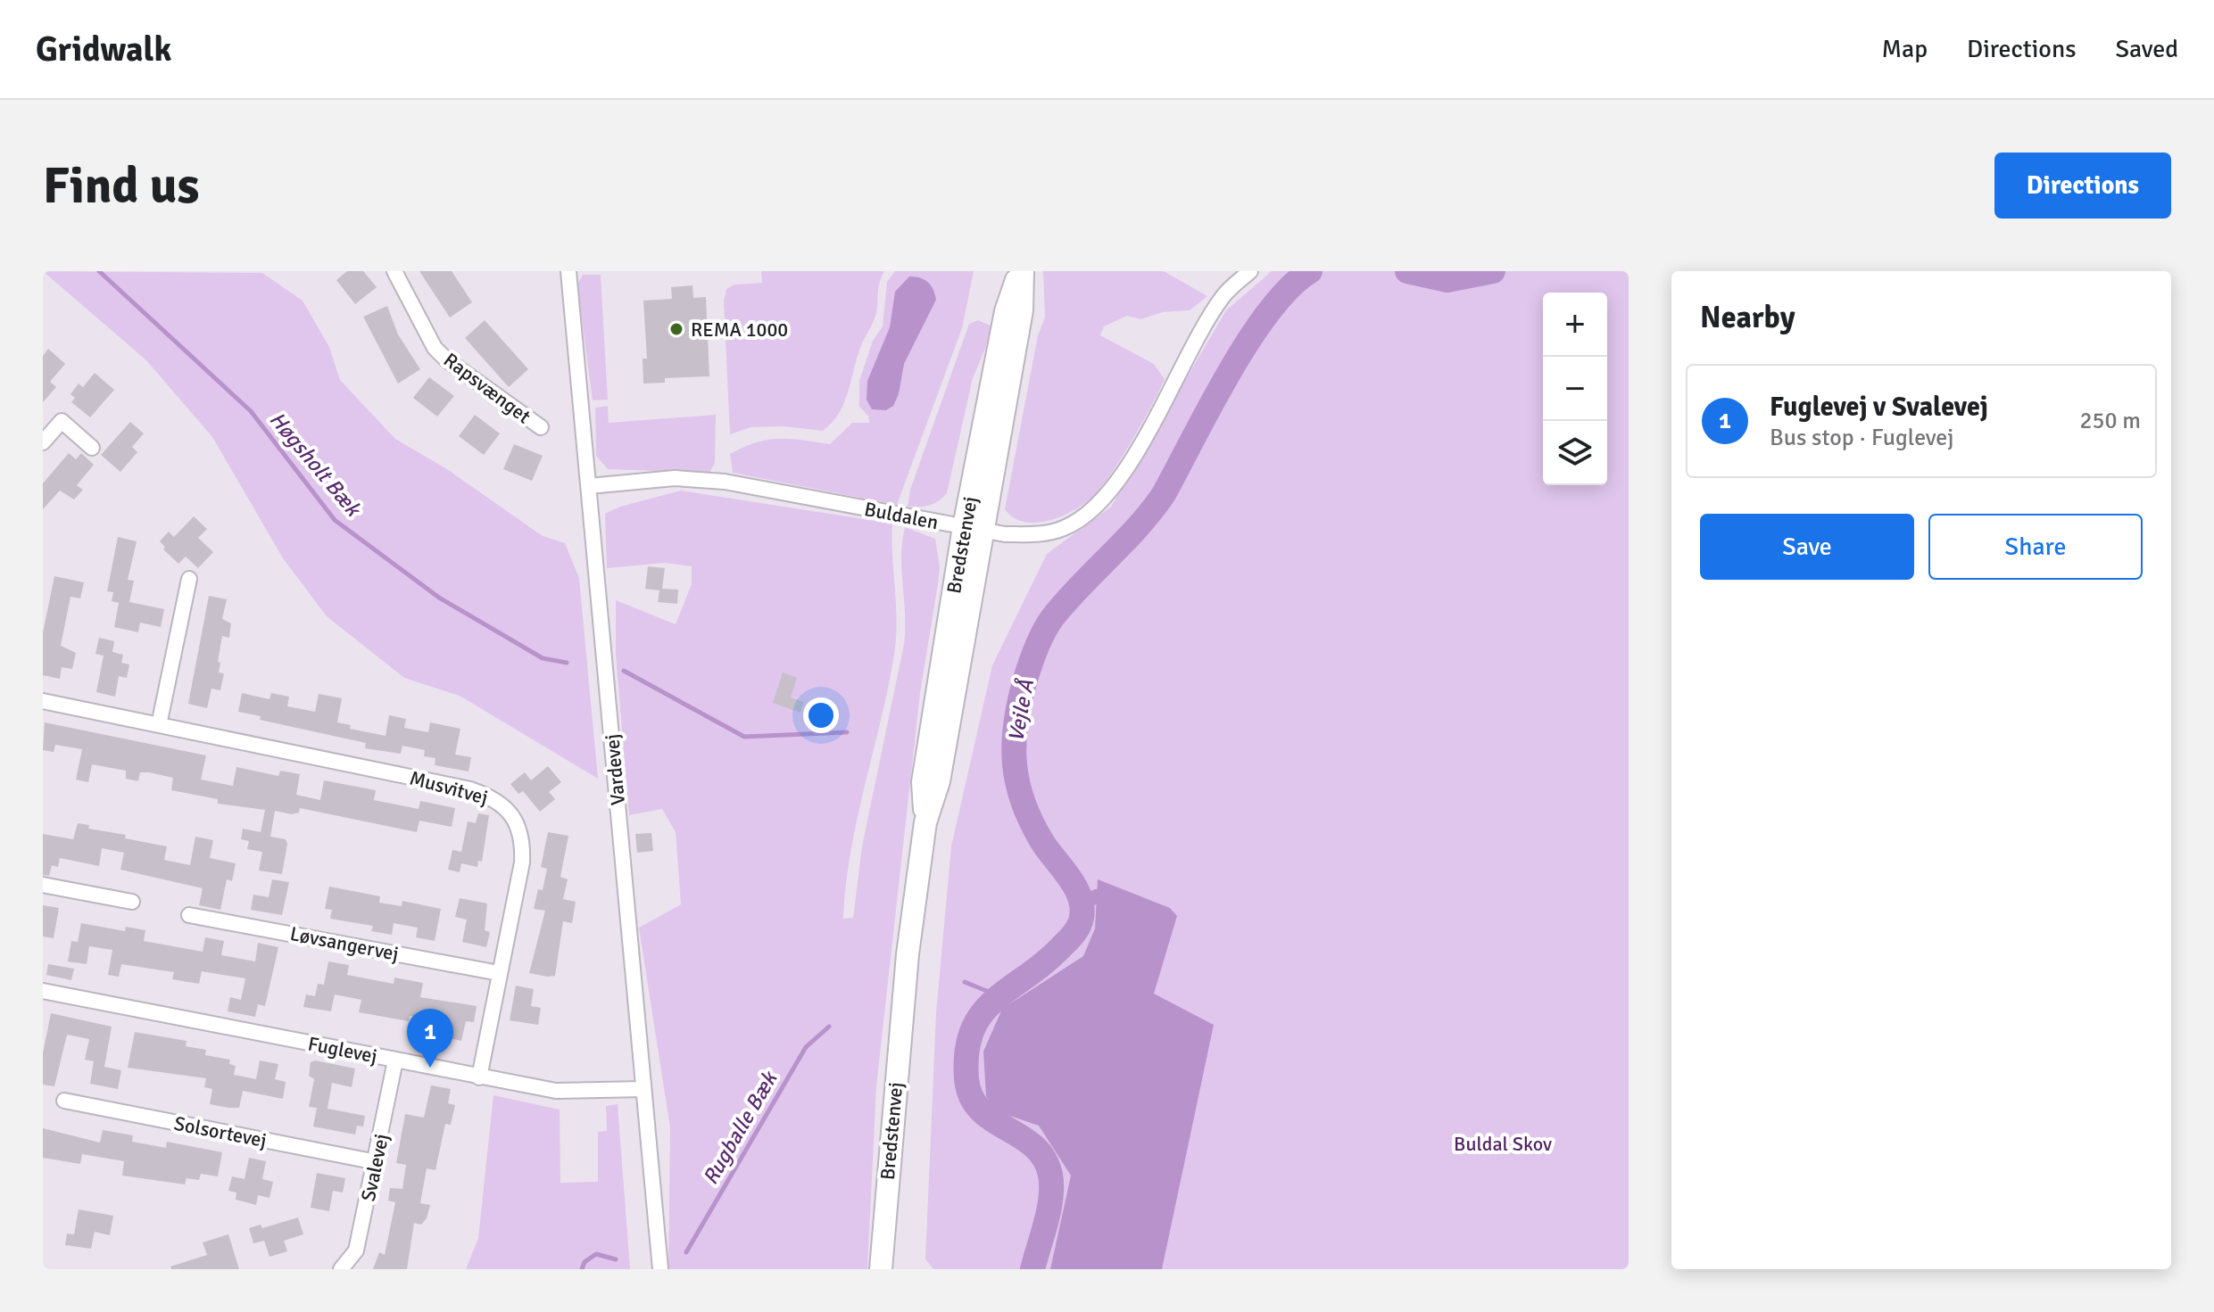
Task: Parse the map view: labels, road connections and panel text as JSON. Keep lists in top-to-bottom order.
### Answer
{
  "streets": {
    "highway": ["Bredstenvej"],
    "street": [
      "Rapsvænget",
      "Buldalen",
      "Vardevej",
      "Musvitvej",
      "Løvsangervej",
      "Fuglevej",
      "Solsortevej",
      "Svalevej"
    ]
  },
  "crossings": [
    ["Buldalen", "Bredstenvej"],
    ["Buldalen", "Vardevej"],
    ["Vardevej", "Fuglevej"],
    ["Musvitvej", "Løvsangervej"],
    ["Musvitvej", "Fuglevej"],
    ["Fuglevej", "Svalevej"],
    ["Solsortevej", "Svalevej"]
  ],
  "water": ["Høgsholt Bæk", "Vejle Å", "Rugballe Bæk"],
  "parks": ["Buldal Skov"],
  "places": ["REMA 1000"],
  "page": {
    "header": "Gridwalk",
    "nav": ["Map", "Directions", "Saved"],
    "buttons": [
      "Directions",
      ["Save", "Share"]
    ],
    "title": "Find us",
    "heading": "Nearby",
    "map_buttons": ["+", "−"],
    "list": [
      {
        "mark": "1",
        "name": "Fuglevej v Svalevej",
        "note": "Bus stop · Fuglevej",
        "value": "250 m"
      }
    ],
    "pins": "1"
  }
}
